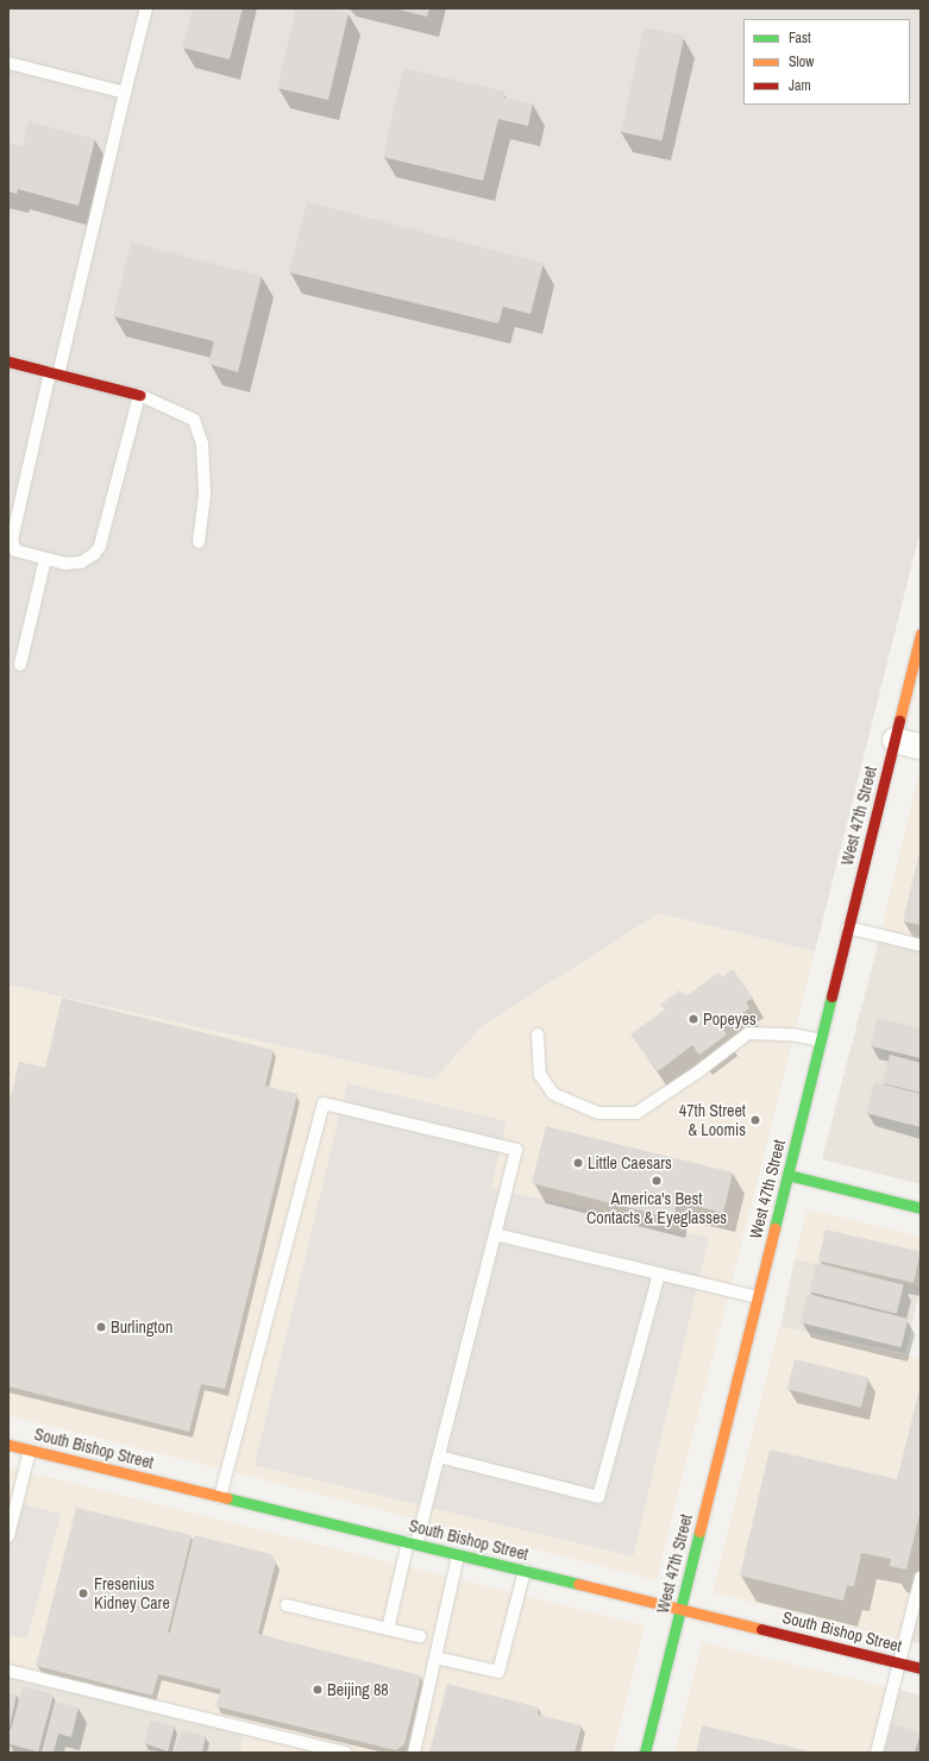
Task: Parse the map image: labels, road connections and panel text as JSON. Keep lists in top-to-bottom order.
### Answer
{
  "streets": {
    "street": ["West 47th Street", "South Bishop Street"]
  },
  "crossings": [
    ["West 47th Street", "South Bishop Street"]
  ],
  "places": [
    "Popeyes",
    "47th Street & Loomis",
    "Little Caesars",
    "America's Best Contacts & Eyeglasses",
    "Burlington",
    "Fresenius Kidney Care",
    "Beijing 88"
  ],
  "legend": ["Fast", "Slow", "Jam"]
}
